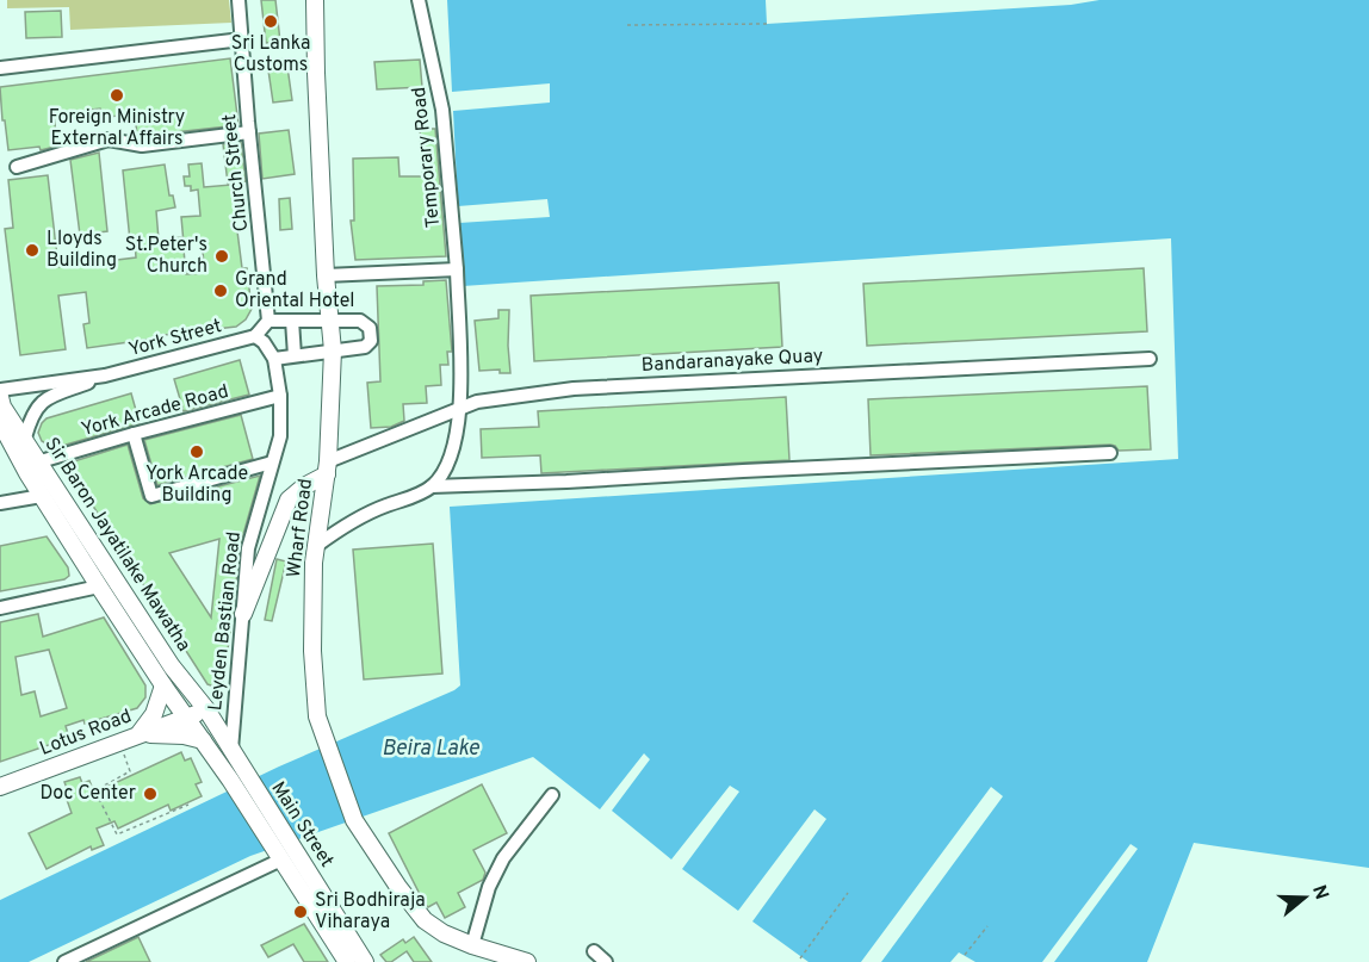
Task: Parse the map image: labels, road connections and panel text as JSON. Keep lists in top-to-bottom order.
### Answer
{
  "streets": {
    "main road": [
      "Wharf Road",
      "Sir Baron Jayatilake Mawatha",
      "Lotus Road",
      "Main Street"
    ],
    "street": [
      "Temporary Road",
      "Church Street",
      "York Street",
      "Bandaranayake Quay",
      "York Arcade Road",
      "Leyden Bastian Road"
    ]
  },
  "crossings": [
    ["Temporary Road", "Bandaranayake Quay"],
    ["York Street", "Sir Baron Jayatilake Mawatha"],
    ["Bandaranayake Quay", "Wharf Road"],
    ["York Arcade Road", "Sir Baron Jayatilake Mawatha"],
    ["York Arcade Road", "Leyden Bastian Road"],
    ["Sir Baron Jayatilake Mawatha", "Lotus Road"],
    ["Sir Baron Jayatilake Mawatha", "Main Street"],
    ["Leyden Bastian Road", "Main Street"],
    ["Lotus Road", "Main Street"]
  ],
  "water": ["Beira Lake"],
  "places": [
    "Sri Lanka Customs",
    "Foreign Ministry External Affairs",
    "Lloyds Building",
    "St.Peter's Church",
    "Grand Oriental Hotel",
    "York Arcade Building",
    "Doc Center",
    "Sri Bodhiraja Viharaya"
  ],
  "north": "right"
}
